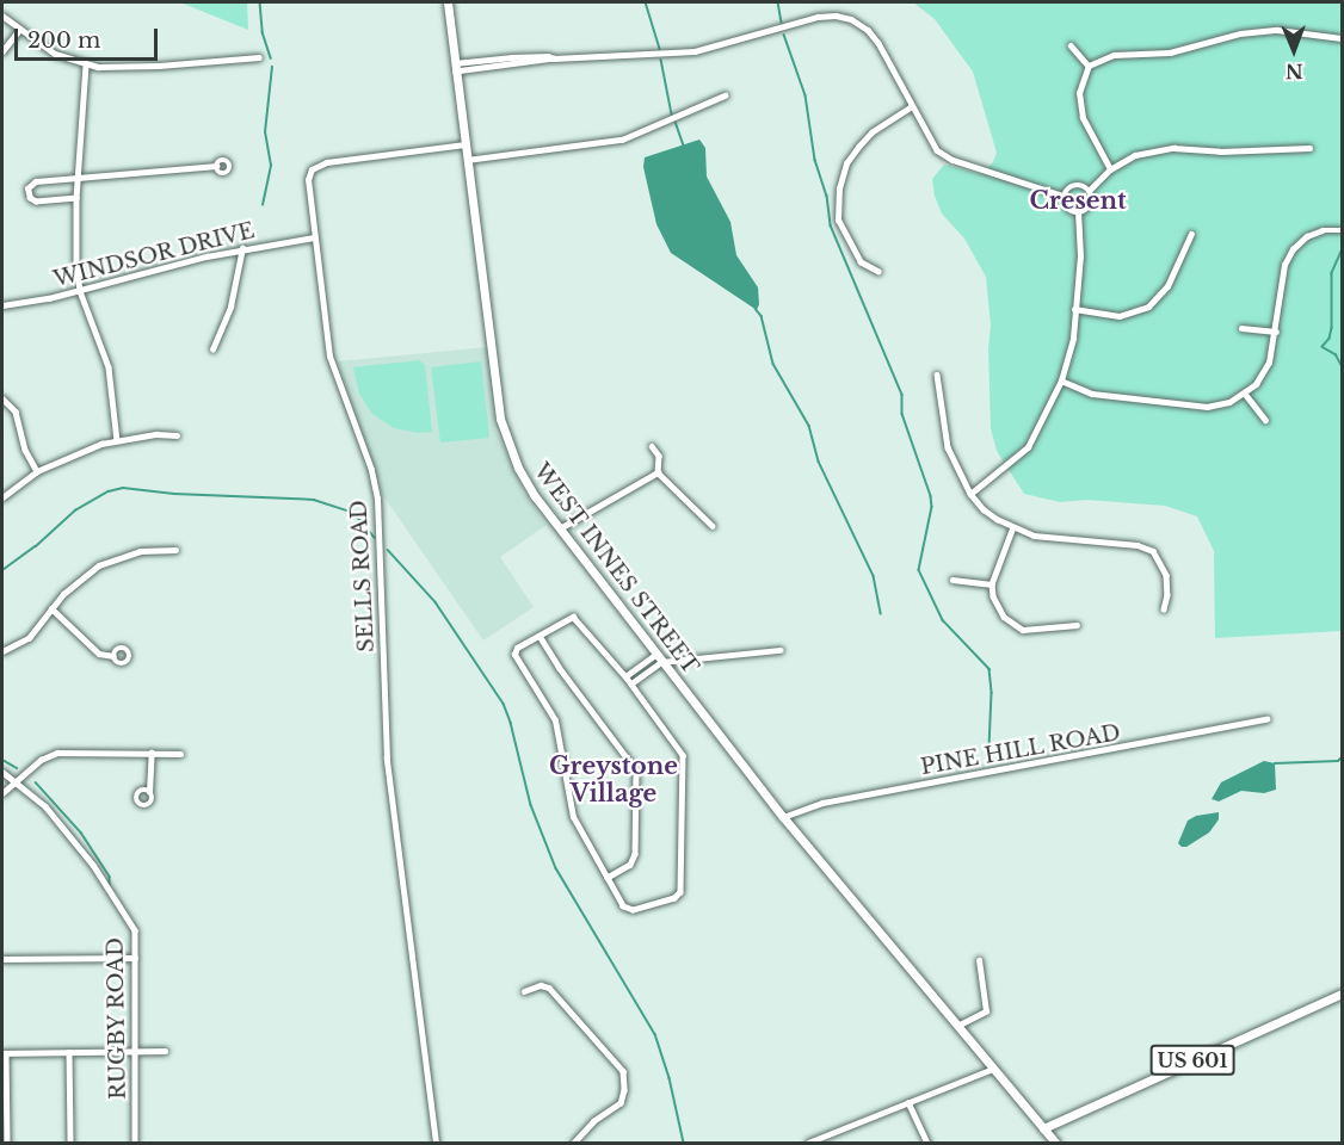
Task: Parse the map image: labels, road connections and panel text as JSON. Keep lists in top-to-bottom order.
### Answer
{
  "streets": {
    "main road": ["WEST INNES STREET", "US 601"],
    "street": [
      "WINDSOR DRIVE",
      "SELLS ROAD",
      "PINE HILL ROAD",
      "RUGBY ROAD"
    ]
  },
  "crossings": [
    ["WINDSOR DRIVE", "SELLS ROAD"],
    ["WEST INNES STREET", "SELLS ROAD"],
    ["WEST INNES STREET", "PINE HILL ROAD"],
    ["WEST INNES STREET", "US 601"]
  ],
  "districts": ["Cresent", "Greystone Village"],
  "scale_bar": "200 m",
  "north": "bottom"
}
